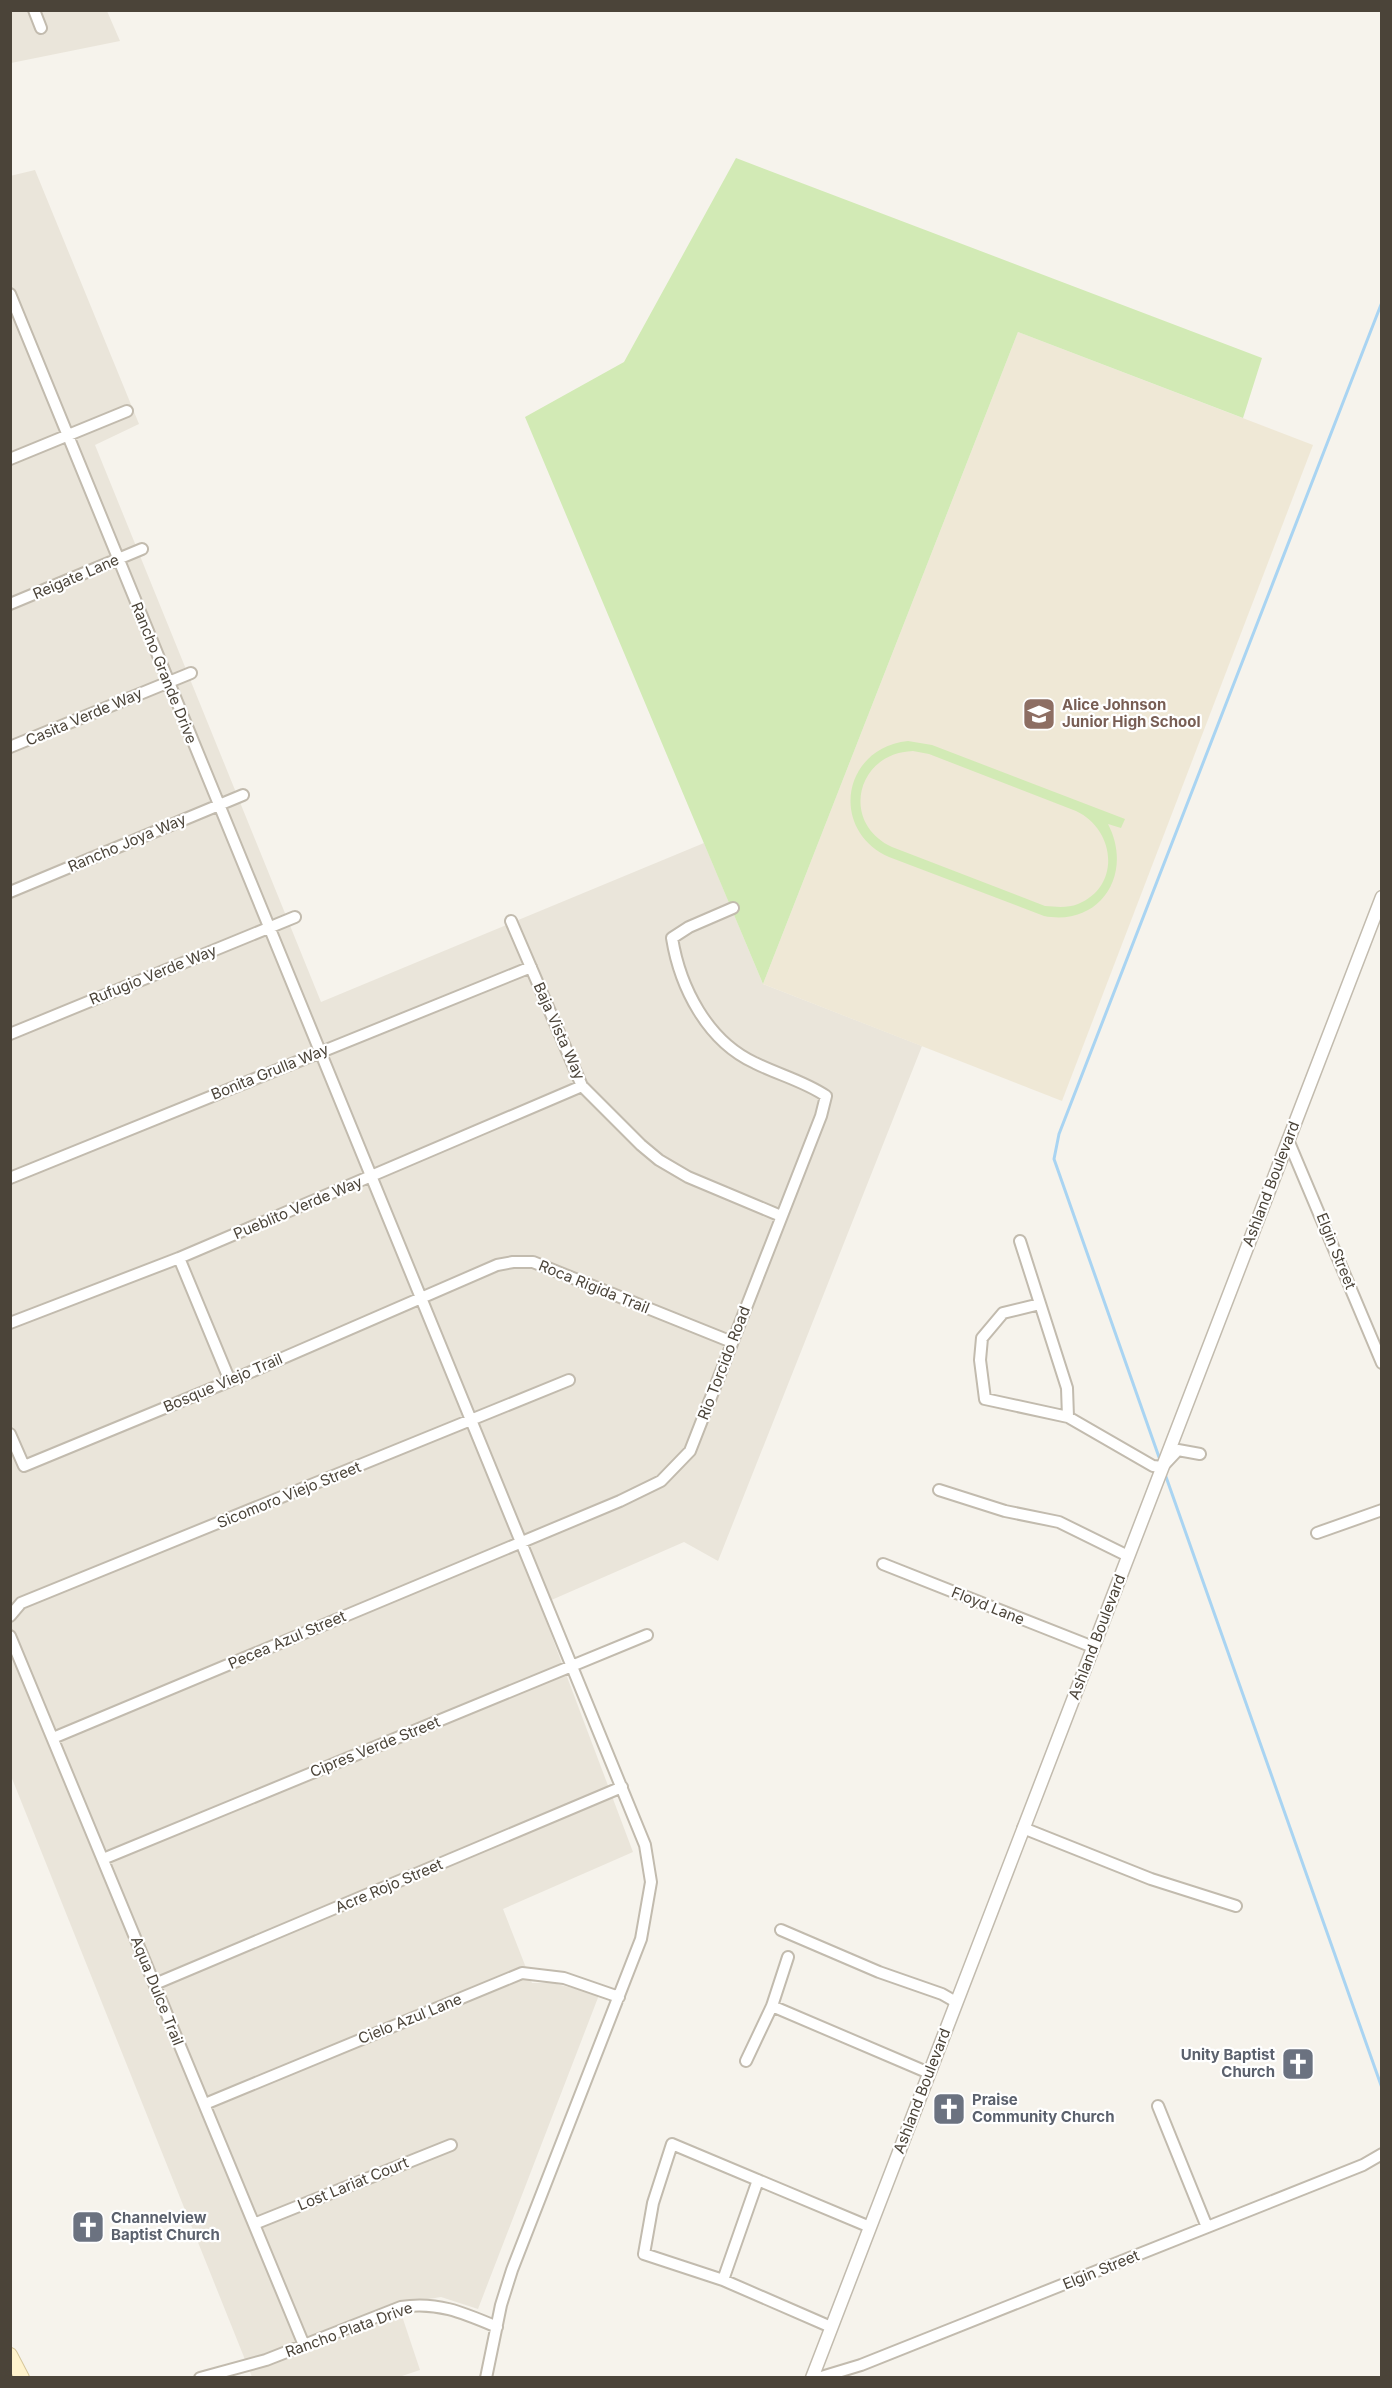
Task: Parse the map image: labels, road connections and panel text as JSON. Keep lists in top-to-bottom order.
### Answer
{
  "streets": {
    "street": [
      "Reigate Lane",
      "Rancho Grande Drive",
      "Casita Verde Way",
      "Rancho Joya Way",
      "Rufugio Verde Way",
      "Baja Vista Way",
      "Bonita Grulla Way",
      "Ashland Boulevard",
      "Pueblito Verde Way",
      "Elgin Street",
      "Roca Rigida Trail",
      "Rio Torcido Road",
      "Bosque Viejo Trail",
      "Sicomoro Viejo Street",
      "Floyd Lane",
      "Pecea Azul Street",
      "Cipres Verde Street",
      "Acre Rojo Street",
      "Aqua Dulce Trail",
      "Cielo Azul Lane",
      "Lost Lariat Court",
      "Rancho Plata Drive"
    ]
  },
  "crossings": [
    ["Reigate Lane", "Rancho Grande Drive"],
    ["Rancho Grande Drive", "Casita Verde Way"],
    ["Rancho Grande Drive", "Rancho Joya Way"],
    ["Rancho Grande Drive", "Rufugio Verde Way"],
    ["Rancho Grande Drive", "Bonita Grulla Way"],
    ["Rancho Grande Drive", "Pueblito Verde Way"],
    ["Rancho Grande Drive", "Roca Rigida Trail"],
    ["Rancho Grande Drive", "Rio Torcido Road"],
    ["Rancho Grande Drive", "Bosque Viejo Trail"],
    ["Rancho Grande Drive", "Sicomoro Viejo Street"],
    ["Rancho Grande Drive", "Pecea Azul Street"],
    ["Rancho Grande Drive", "Cipres Verde Street"],
    ["Rancho Grande Drive", "Acre Rojo Street"],
    ["Rancho Grande Drive", "Cielo Azul Lane"],
    ["Rancho Grande Drive", "Rancho Plata Drive"],
    ["Baja Vista Way", "Bonita Grulla Way"],
    ["Baja Vista Way", "Pueblito Verde Way"],
    ["Baja Vista Way", "Rio Torcido Road"],
    ["Ashland Boulevard", "Elgin Street"],
    ["Ashland Boulevard", "Floyd Lane"],
    ["Roca Rigida Trail", "Rio Torcido Road"],
    ["Roca Rigida Trail", "Bosque Viejo Trail"],
    ["Rio Torcido Road", "Pecea Azul Street"],
    ["Pecea Azul Street", "Aqua Dulce Trail"],
    ["Cipres Verde Street", "Aqua Dulce Trail"],
    ["Acre Rojo Street", "Aqua Dulce Trail"],
    ["Aqua Dulce Trail", "Cielo Azul Lane"],
    ["Aqua Dulce Trail", "Lost Lariat Court"],
    ["Aqua Dulce Trail", "Rancho Plata Drive"]
  ],
  "places": {
    "school or university": ["Alice Johnson Junior High School"],
    "church": ["Unity Baptist Church", "Praise Community Church", "Channelview Baptist Church"]
  }
}
